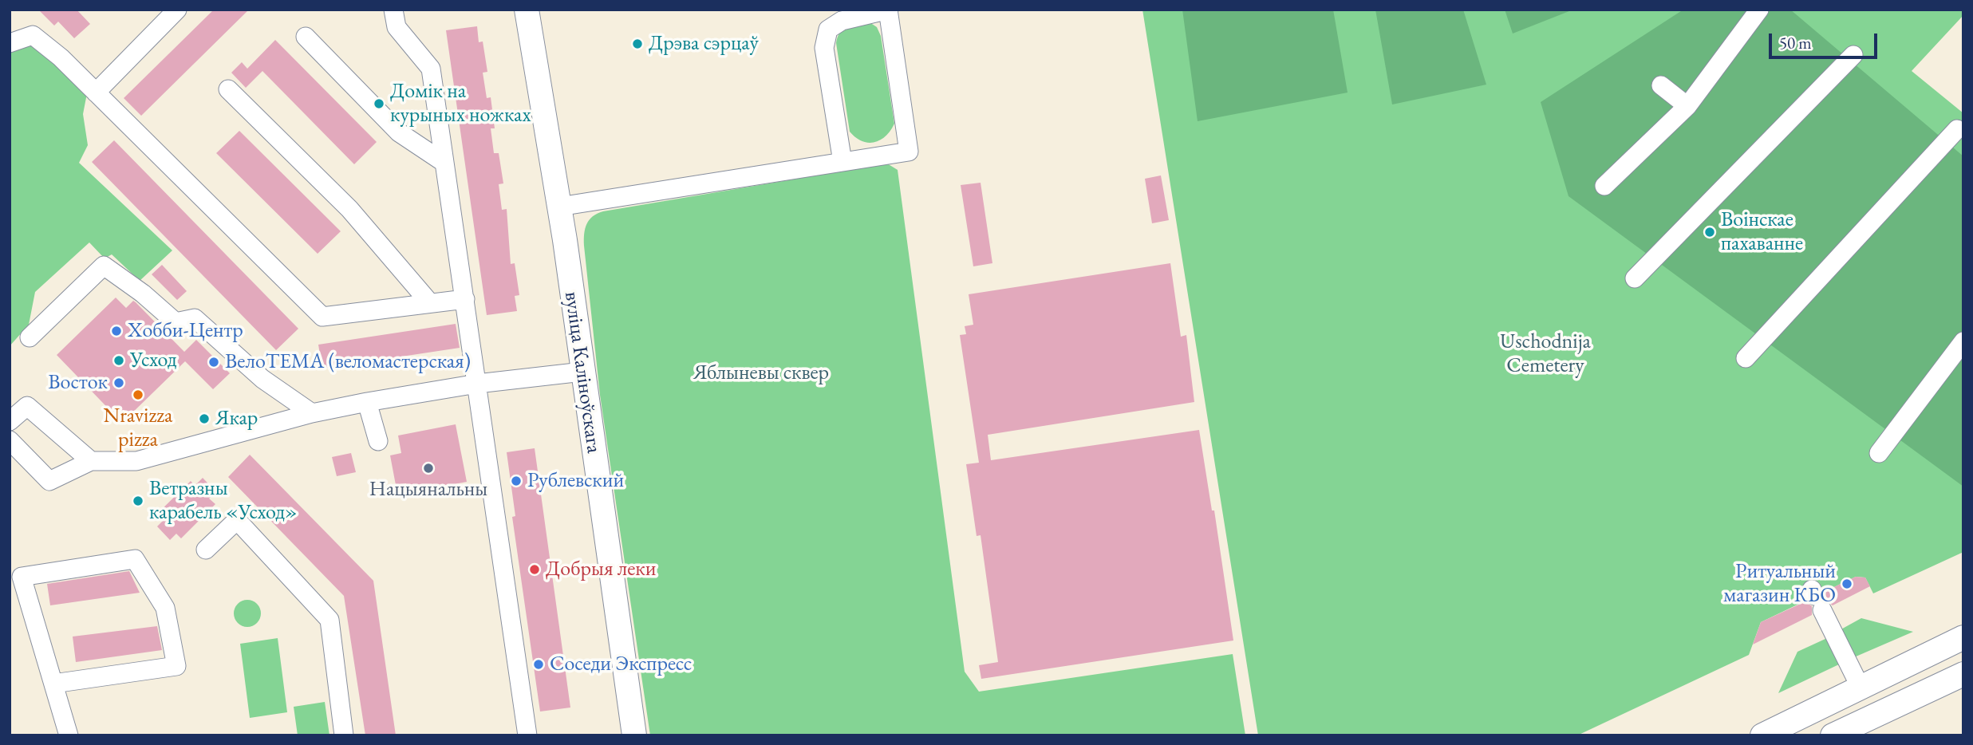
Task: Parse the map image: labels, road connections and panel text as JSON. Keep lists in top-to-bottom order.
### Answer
{
  "streets": {
    "main road": ["вуліца Каліноўскага"]
  },
  "parks": ["Uschodnija Cemetery", "Яблыневы сквер"],
  "places": [
    "Дрэва сэрцаў",
    "Домік на курыных ножках",
    "Воінскае пахаванне",
    "Хобби-Центр",
    "Усход",
    "ВелоТЕМА (веломастерская)",
    "Восток",
    "Nravizza pizza",
    "Якар",
    "Нацыянальны",
    "Рублевский",
    "Ветразны карабель «Усход»",
    "Добрыя леки",
    "Ритуальный магазин КБО",
    "Соседи Экспресс"
  ],
  "scale_bar": "50 m"
}
